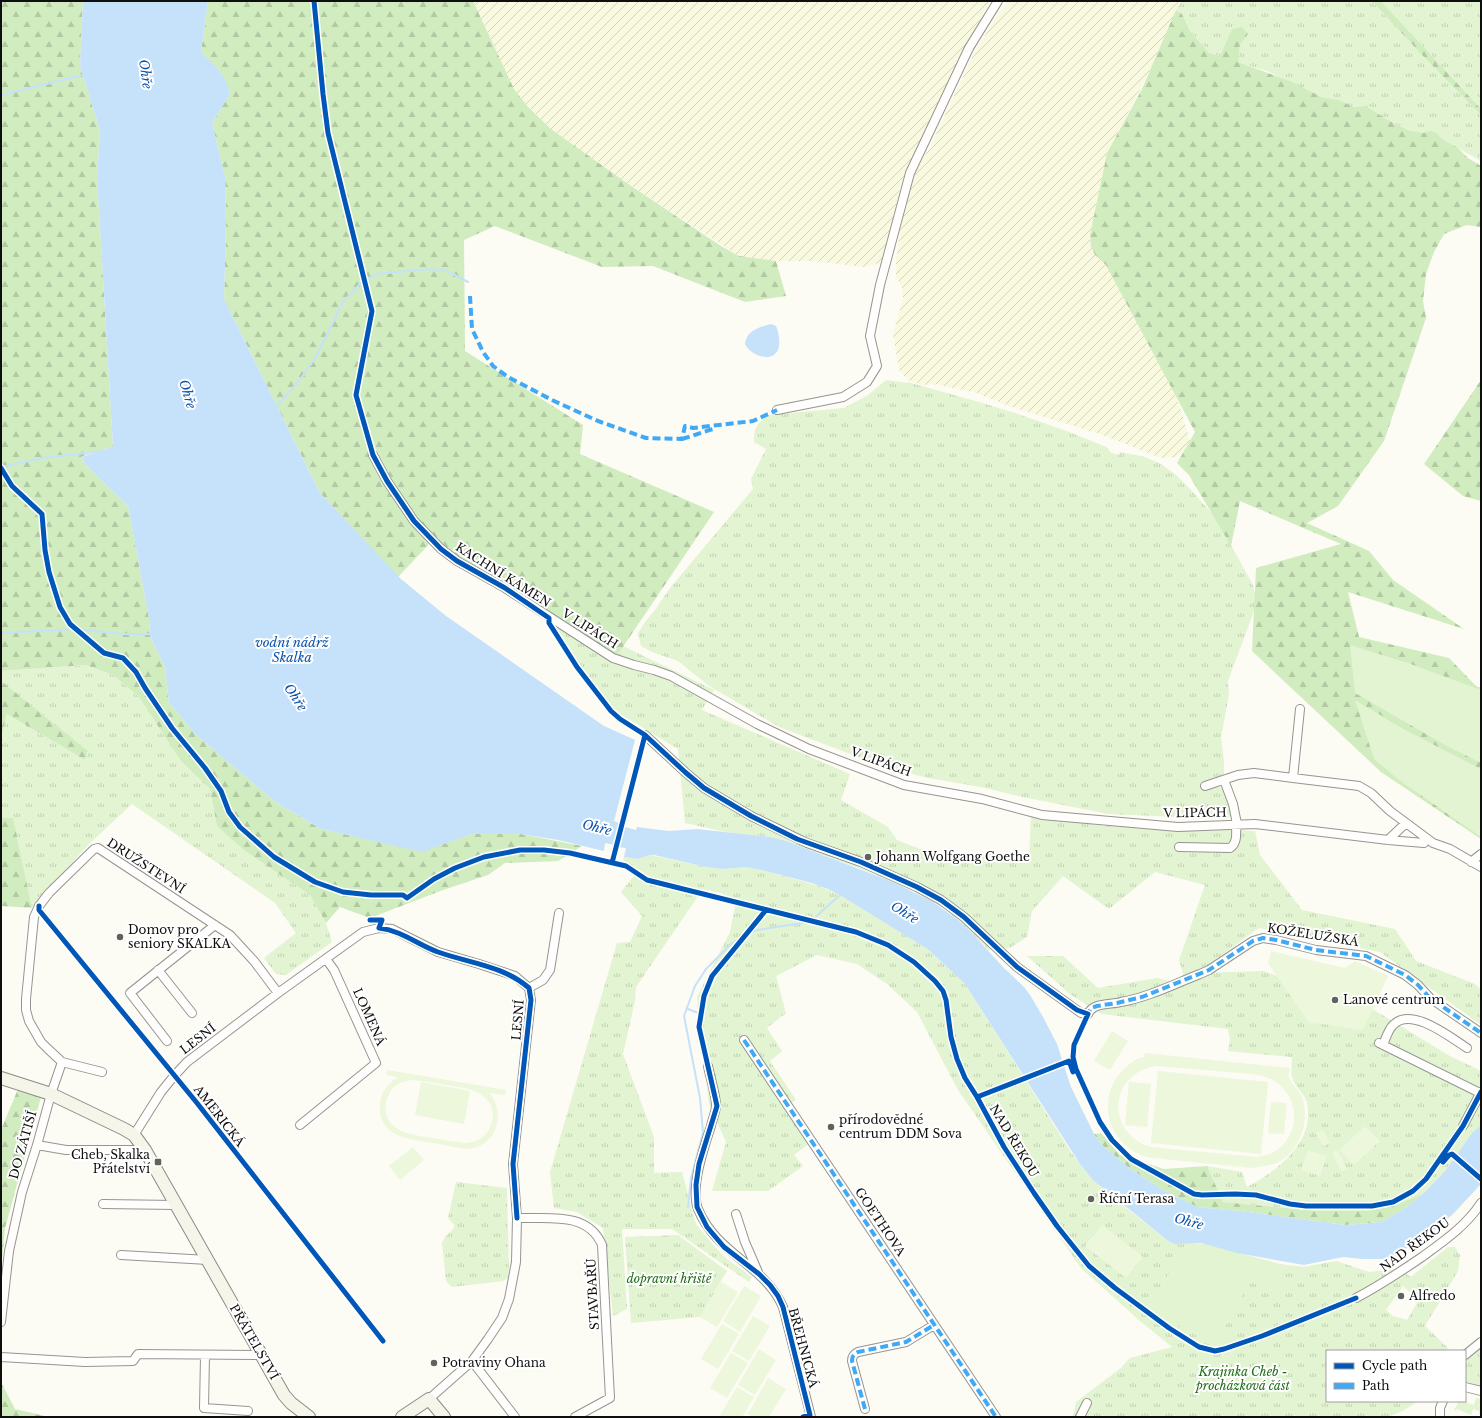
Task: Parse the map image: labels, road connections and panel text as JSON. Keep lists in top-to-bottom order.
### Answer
{
  "streets": {
    "street": [
      "KACHNÍ KÁMEN",
      "V LIPÁCH",
      "DRUŽSTEVNÍ",
      "KOŽELUŽSKÁ",
      "LOMENÁ",
      "LESNÍ",
      "NAD ŘEKOU",
      "DO ZÁTIŠÍ",
      "GOETHOVA",
      "STAVBAŘŮ",
      "PŘÁTELSTVÍ",
      "BŘEHNICKÁ"
    ],
    "cycle path": ["AMERICKÁ"]
  },
  "crossings": [
    ["KACHNÍ KÁMEN", "V LIPÁCH"],
    ["DRUŽSTEVNÍ", "LESNÍ"],
    ["LOMENÁ", "LESNÍ"],
    ["LESNÍ", "STAVBAŘŮ"],
    ["LESNÍ", "PŘÁTELSTVÍ"],
    ["DO ZÁTIŠÍ", "PŘÁTELSTVÍ"]
  ],
  "water": ["Ohře", "vodní nádrž Skalka"],
  "parks": ["dopravní hřiště", "Krajinka Cheb - procházková část"],
  "places": {
    "other": [
      "Johann Wolfgang Goethe",
      "Domov pro seniory SKALKA",
      "Lanové centrum",
      "přírodovědné centrum DDM Sova",
      "Říční Terasa",
      "Alfredo",
      "Potraviny Ohana"
    ],
    "transit": ["Cheb, Skalka Přátelství"]
  },
  "legend": ["Cycle path", "Path"]
}
